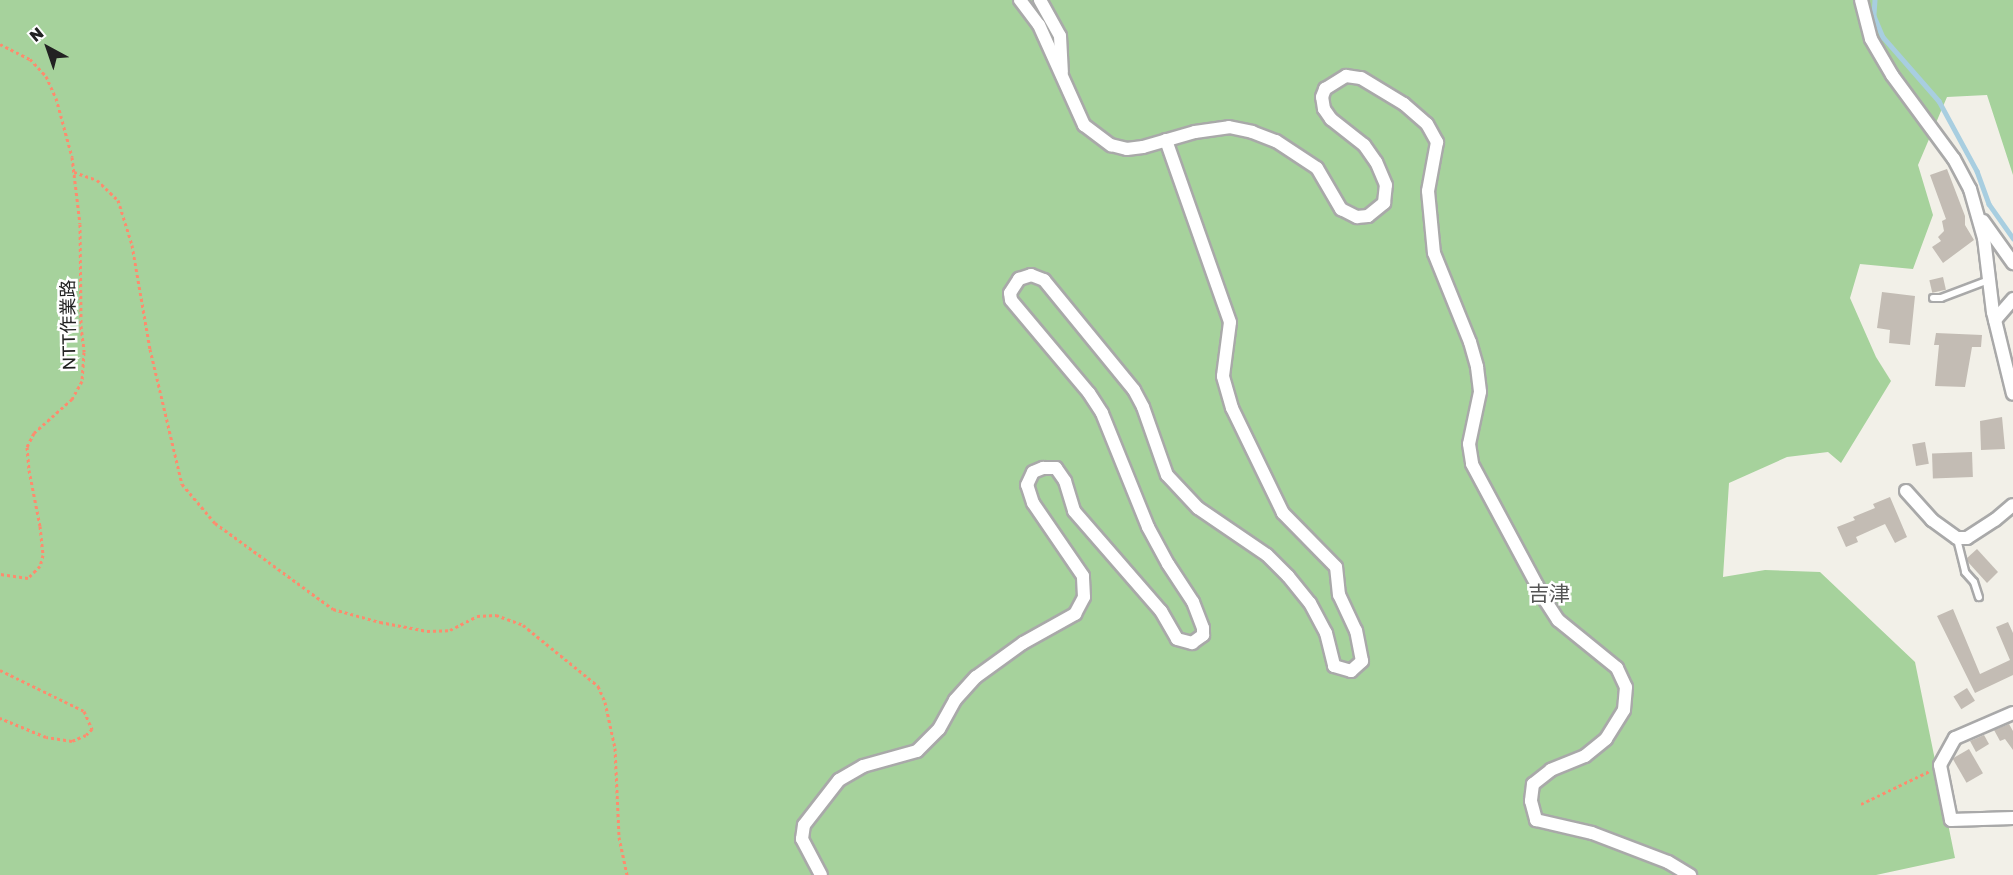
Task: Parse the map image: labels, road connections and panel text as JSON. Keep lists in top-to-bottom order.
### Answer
{
  "streets": {
    "path": ["NTT作業路"]
  },
  "districts": ["吉津"],
  "north": "top left"
}
